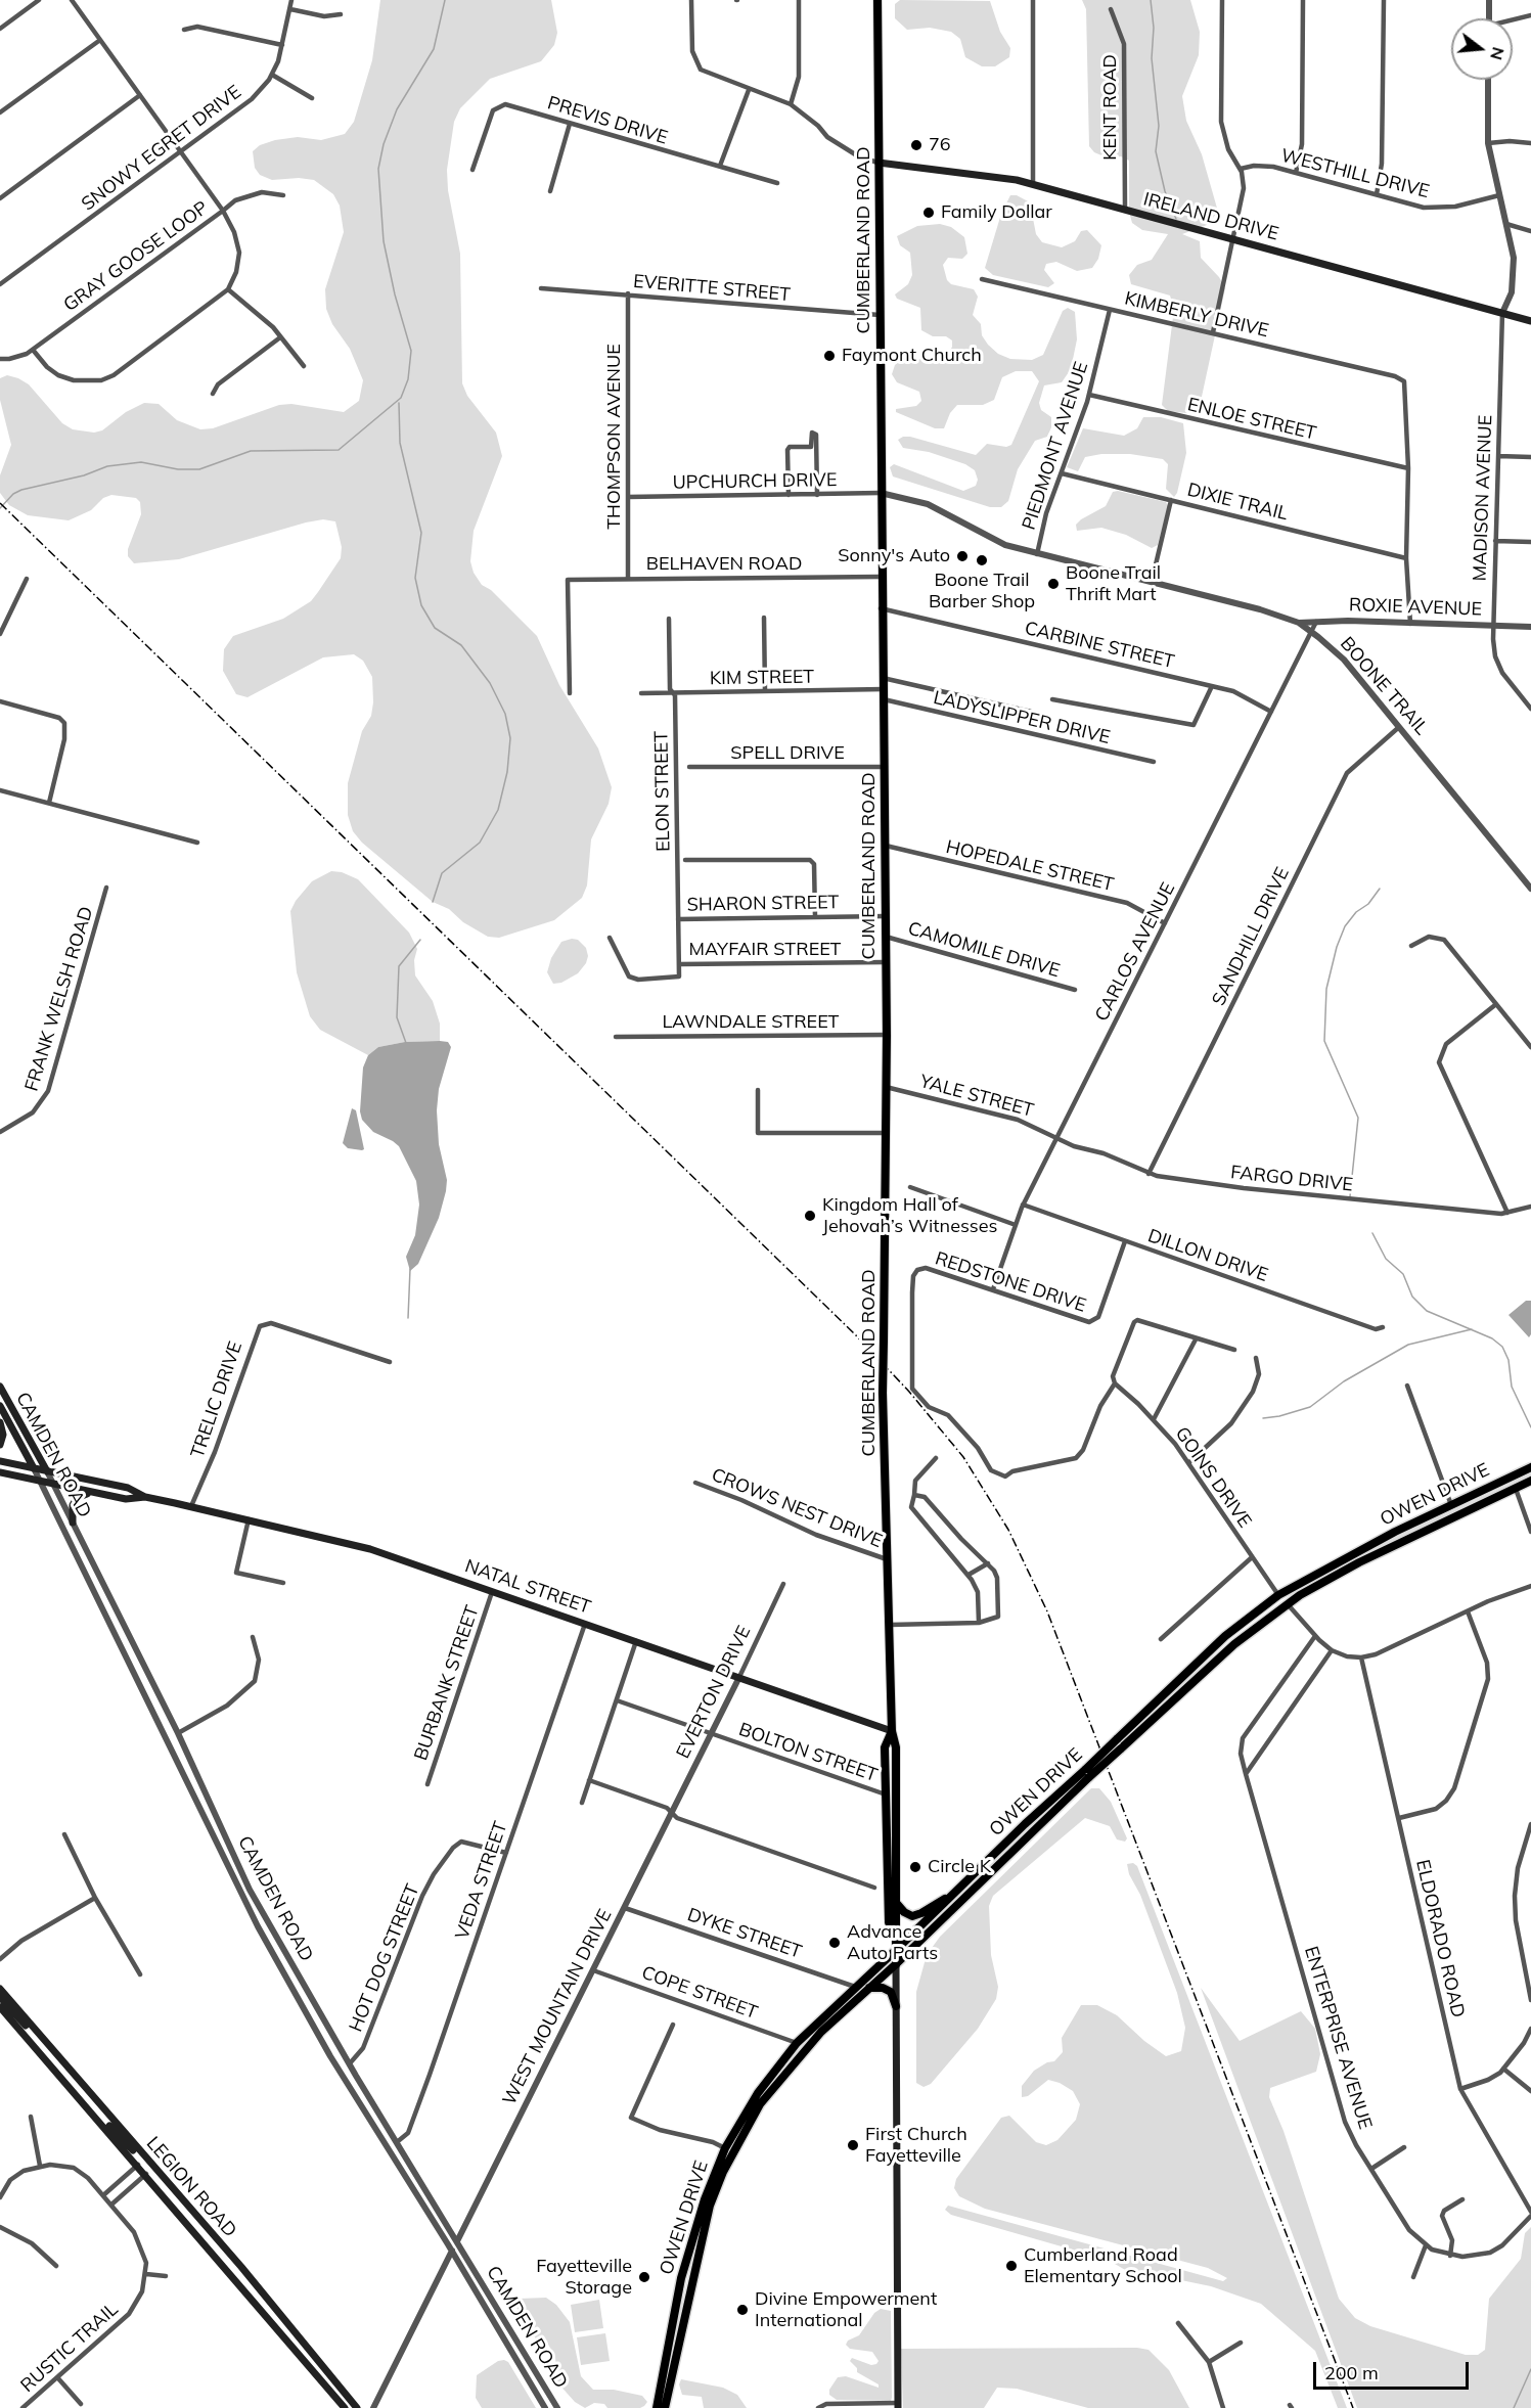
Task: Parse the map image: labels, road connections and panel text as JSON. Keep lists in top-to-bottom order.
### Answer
{
  "streets": {
    "highway": ["OWEN DRIVE"],
    "main road": [
      "IRELAND DRIVE",
      "CUMBERLAND ROAD",
      "CAMDEN ROAD",
      "NATAL STREET",
      "LEGION ROAD"
    ],
    "street": [
      "KENT ROAD",
      "PREVIS DRIVE",
      "SNOWY EGRET DRIVE",
      "WESTHILL DRIVE",
      "GRAY GOOSE LOOP",
      "EVERITTE STREET",
      "KIMBERLY DRIVE",
      "ENLOE STREET",
      "THOMPSON AVENUE",
      "PIEDMONT AVENUE",
      "UPCHURCH DRIVE",
      "MADISON AVENUE",
      "DIXIE TRAIL",
      "BELHAVEN ROAD",
      "ROXIE AVENUE",
      "CARBINE STREET",
      "KIM STREET",
      "BOONE TRAIL",
      "LADYSLIPPER DRIVE",
      "SPELL DRIVE",
      "ELON STREET",
      "HOPEDALE STREET",
      "SHARON STREET",
      "SANDHILL DRIVE",
      "MAYFAIR STREET",
      "CAMOMILE DRIVE",
      "CARLOS AVENUE",
      "FRANK WELSH ROAD",
      "LAWNDALE STREET",
      "YALE STREET",
      "FARGO DRIVE",
      "DILLON DRIVE",
      "REDSTONE DRIVE",
      "TRELIC DRIVE",
      "GOINS DRIVE",
      "CROWS NEST DRIVE",
      "BURBANK STREET",
      "EVERTON DRIVE",
      "BOLTON STREET",
      "VEDA STREET",
      "DYKE STREET",
      "ELDORADO ROAD",
      "HOT DOG STREET",
      "COPE STREET",
      "WEST MOUNTAIN DRIVE",
      "ENTERPRISE AVENUE",
      "RUSTIC TRAIL"
    ]
  },
  "crossings": [
    ["KENT ROAD", "IRELAND DRIVE"],
    ["SNOWY EGRET DRIVE", "GRAY GOOSE LOOP"],
    ["IRELAND DRIVE", "CUMBERLAND ROAD"],
    ["IRELAND DRIVE", "MADISON AVENUE"],
    ["CUMBERLAND ROAD", "EVERITTE STREET"],
    ["CUMBERLAND ROAD", "UPCHURCH DRIVE"],
    ["CUMBERLAND ROAD", "BELHAVEN ROAD"],
    ["CUMBERLAND ROAD", "CARBINE STREET"],
    ["CUMBERLAND ROAD", "KIM STREET"],
    ["CUMBERLAND ROAD", "BOONE TRAIL"],
    ["CUMBERLAND ROAD", "LADYSLIPPER DRIVE"],
    ["CUMBERLAND ROAD", "SPELL DRIVE"],
    ["CUMBERLAND ROAD", "HOPEDALE STREET"],
    ["CUMBERLAND ROAD", "SHARON STREET"],
    ["CUMBERLAND ROAD", "MAYFAIR STREET"],
    ["CUMBERLAND ROAD", "CAMOMILE DRIVE"],
    ["CUMBERLAND ROAD", "LAWNDALE STREET"],
    ["CUMBERLAND ROAD", "YALE STREET"],
    ["CUMBERLAND ROAD", "OWEN DRIVE"],
    ["CUMBERLAND ROAD", "CROWS NEST DRIVE"],
    ["CUMBERLAND ROAD", "NATAL STREET"],
    ["CUMBERLAND ROAD", "BOLTON STREET"],
    ["EVERITTE STREET", "THOMPSON AVENUE"],
    ["KIMBERLY DRIVE", "ENLOE STREET"],
    ["KIMBERLY DRIVE", "PIEDMONT AVENUE"],
    ["ENLOE STREET", "PIEDMONT AVENUE"],
    ["THOMPSON AVENUE", "UPCHURCH DRIVE"],
    ["THOMPSON AVENUE", "BELHAVEN ROAD"],
    ["PIEDMONT AVENUE", "DIXIE TRAIL"],
    ["PIEDMONT AVENUE", "BOONE TRAIL"],
    ["UPCHURCH DRIVE", "BOONE TRAIL"],
    ["MADISON AVENUE", "ROXIE AVENUE"],
    ["ROXIE AVENUE", "BOONE TRAIL"],
    ["ROXIE AVENUE", "CARLOS AVENUE"],
    ["CARBINE STREET", "CARLOS AVENUE"],
    ["KIM STREET", "ELON STREET"],
    ["BOONE TRAIL", "SANDHILL DRIVE"],
    ["BOONE TRAIL", "CARLOS AVENUE"],
    ["ELON STREET", "SHARON STREET"],
    ["ELON STREET", "MAYFAIR STREET"],
    ["HOPEDALE STREET", "CARLOS AVENUE"],
    ["SANDHILL DRIVE", "FARGO DRIVE"],
    ["CARLOS AVENUE", "YALE STREET"],
    ["CARLOS AVENUE", "FARGO DRIVE"],
    ["CARLOS AVENUE", "DILLON DRIVE"],
    ["CARLOS AVENUE", "REDSTONE DRIVE"],
    ["YALE STREET", "FARGO DRIVE"],
    ["DILLON DRIVE", "REDSTONE DRIVE"],
    ["REDSTONE DRIVE", "GOINS DRIVE"],
    ["TRELIC DRIVE", "NATAL STREET"],
    ["CAMDEN ROAD", "NATAL STREET"],
    ["CAMDEN ROAD", "VEDA STREET"],
    ["CAMDEN ROAD", "HOT DOG STREET"],
    ["CAMDEN ROAD", "WEST MOUNTAIN DRIVE"],
    ["GOINS DRIVE", "OWEN DRIVE"],
    ["OWEN DRIVE", "DYKE STREET"],
    ["OWEN DRIVE", "COPE STREET"],
    ["NATAL STREET", "BURBANK STREET"],
    ["NATAL STREET", "EVERTON DRIVE"],
    ["NATAL STREET", "VEDA STREET"],
    ["EVERTON DRIVE", "BOLTON STREET"],
    ["EVERTON DRIVE", "WEST MOUNTAIN DRIVE"],
    ["VEDA STREET", "HOT DOG STREET"],
    ["DYKE STREET", "WEST MOUNTAIN DRIVE"],
    ["ELDORADO ROAD", "ENTERPRISE AVENUE"],
    ["COPE STREET", "WEST MOUNTAIN DRIVE"]
  ],
  "places": [
    "76",
    "Family Dollar",
    "Faymont Church",
    "Sonny's Auto",
    "Boone Trail Barber Shop",
    "Boone Trail Thrift Mart",
    "Kingdom Hall of Jehovah’s Witnesses",
    "Circle K",
    "Advance Auto Parts",
    "First Church Fayetteville",
    "Cumberland Road Elementary School",
    "Fayetteville Storage",
    "Divine Empowerment International"
  ],
  "scale_bar": "200 m",
  "north": "right"
}
